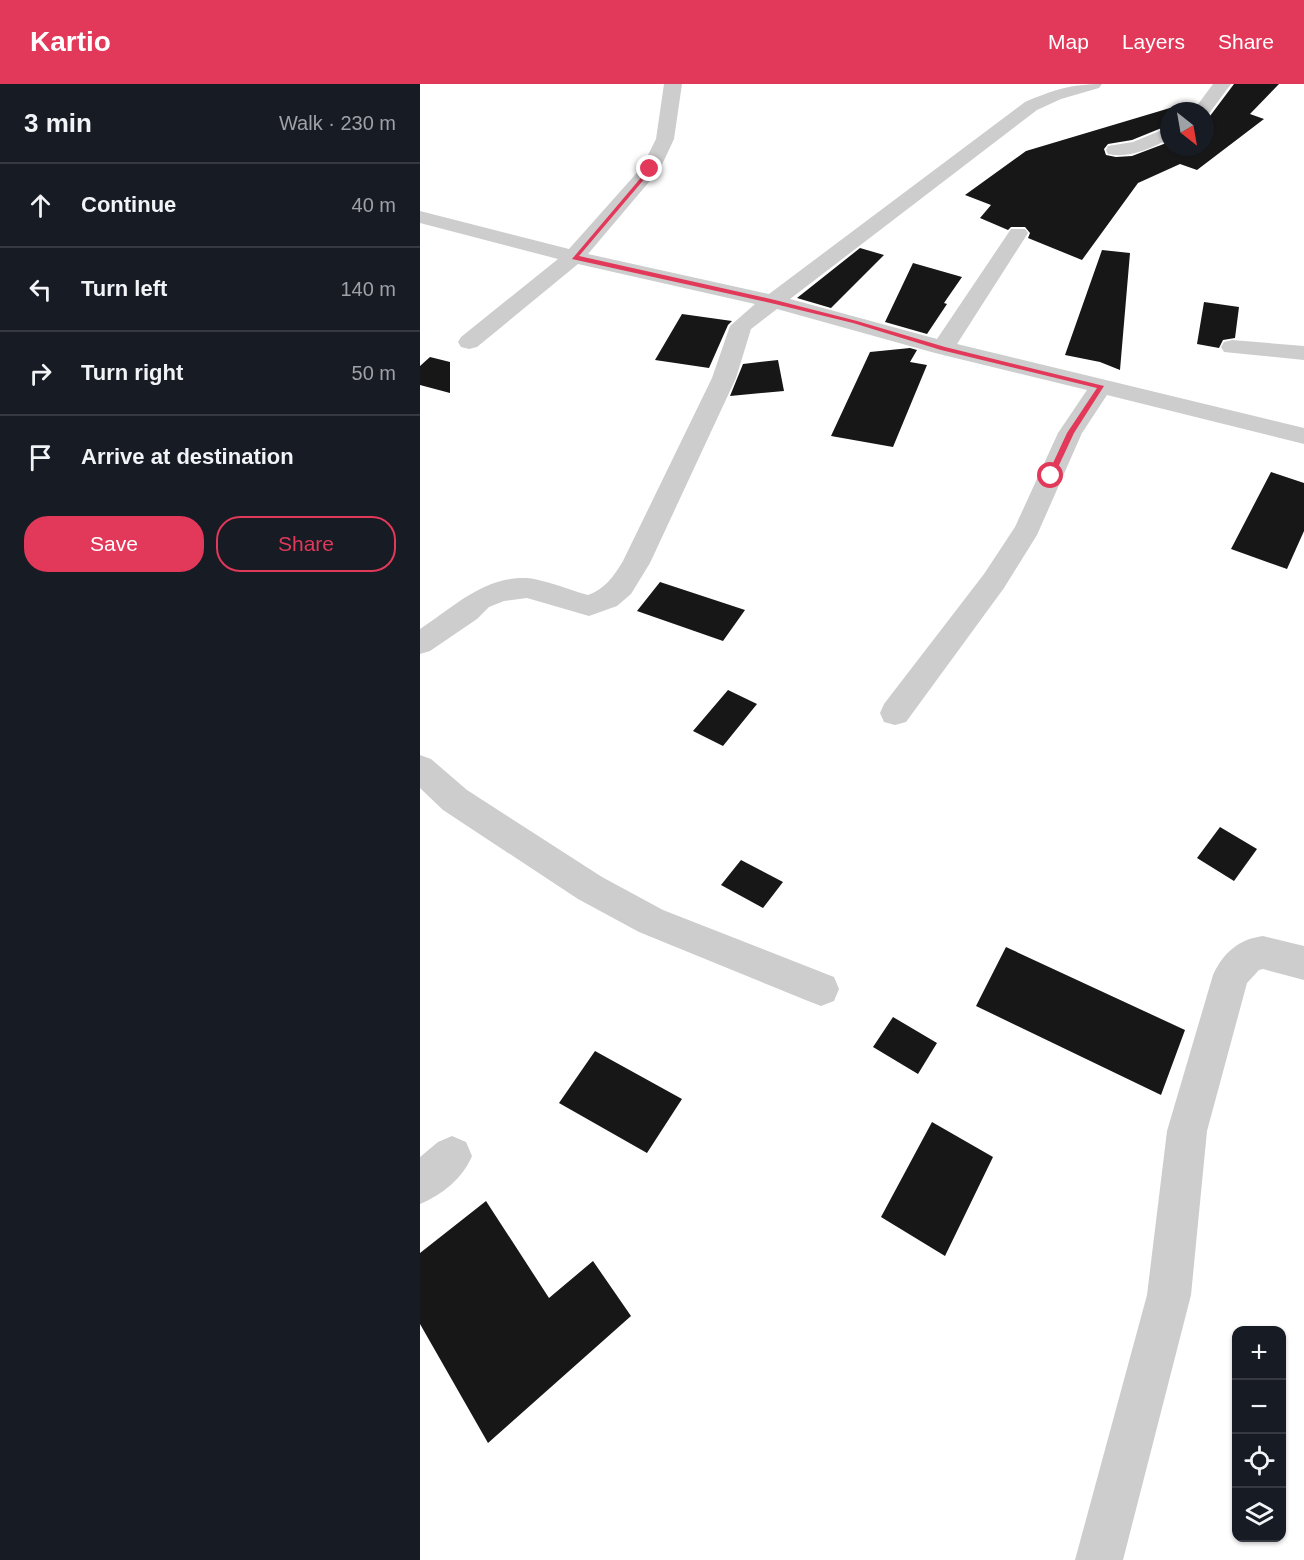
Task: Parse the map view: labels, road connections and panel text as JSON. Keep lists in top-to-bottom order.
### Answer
{
  "north": "bottom right",
  "page": {
    "header": "Kartio",
    "nav": ["Map", "Layers", "Share"],
    "heading": ["3 min", "Walk · 230 m"],
    "list": [
      ["Continue", "40 m"],
      ["Turn left", "140 m"],
      ["Turn right", "50 m"],
      "Arrive at destination"
    ],
    "buttons": ["Save", "Share"],
    "map_buttons": ["+", "−"]
  }
}
